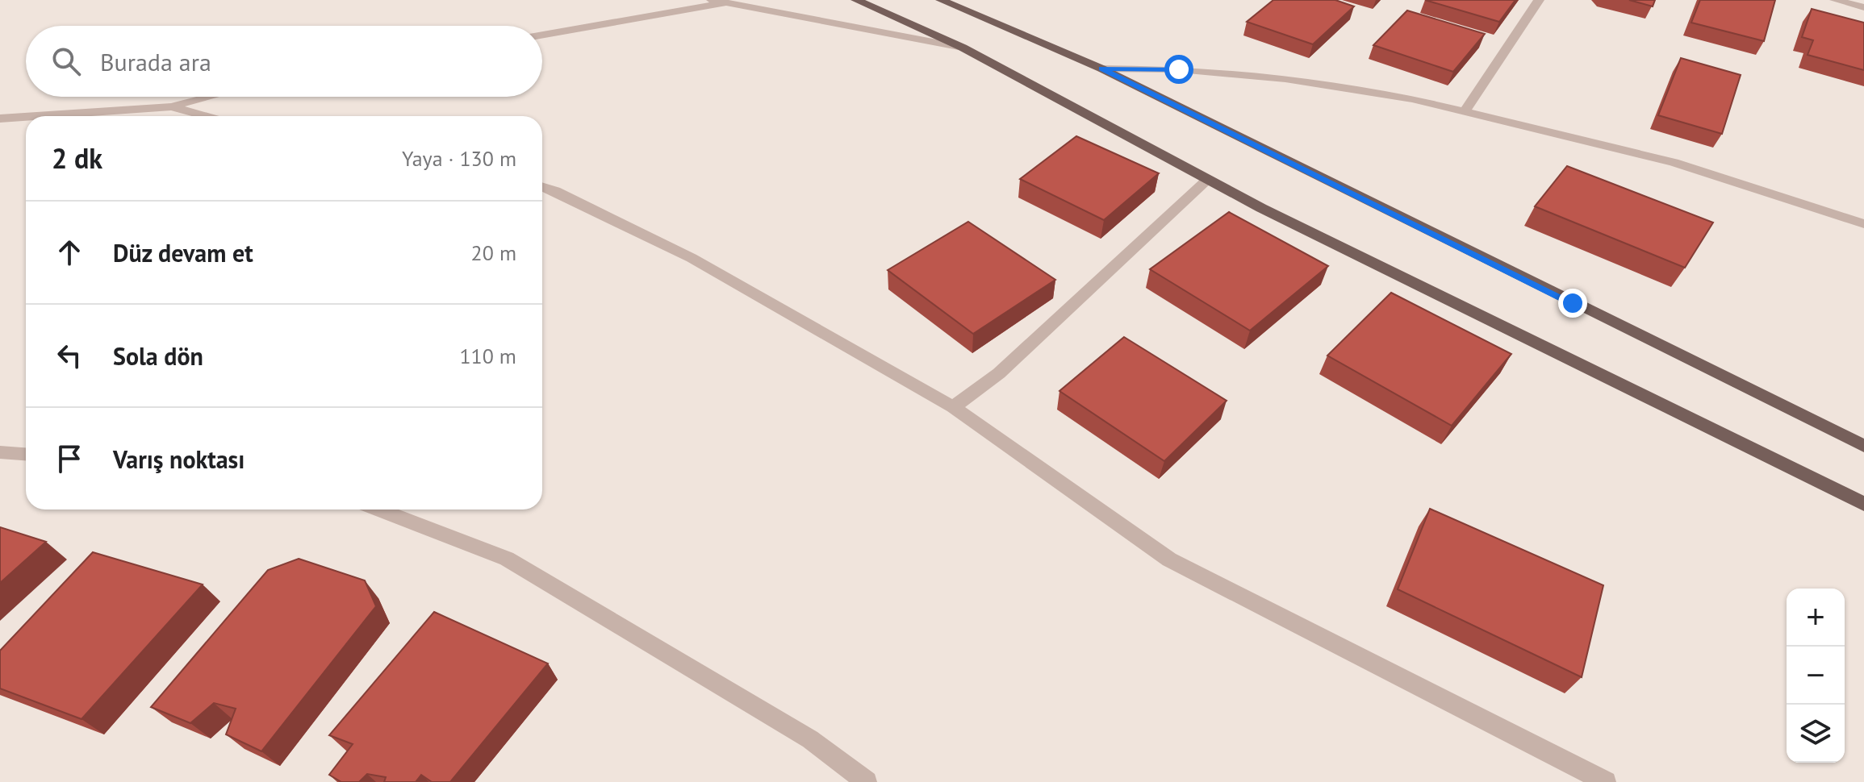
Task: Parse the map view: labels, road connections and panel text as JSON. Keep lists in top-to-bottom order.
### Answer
{
  "page": {
    "search": "Burada ara",
    "heading": ["2 dk", "Yaya · 130 m"],
    "list": [
      ["Düz devam et", "20 m"],
      ["Sola dön", "110 m"],
      "Varış noktası"
    ],
    "map_buttons": ["+", "−"]
  }
}
